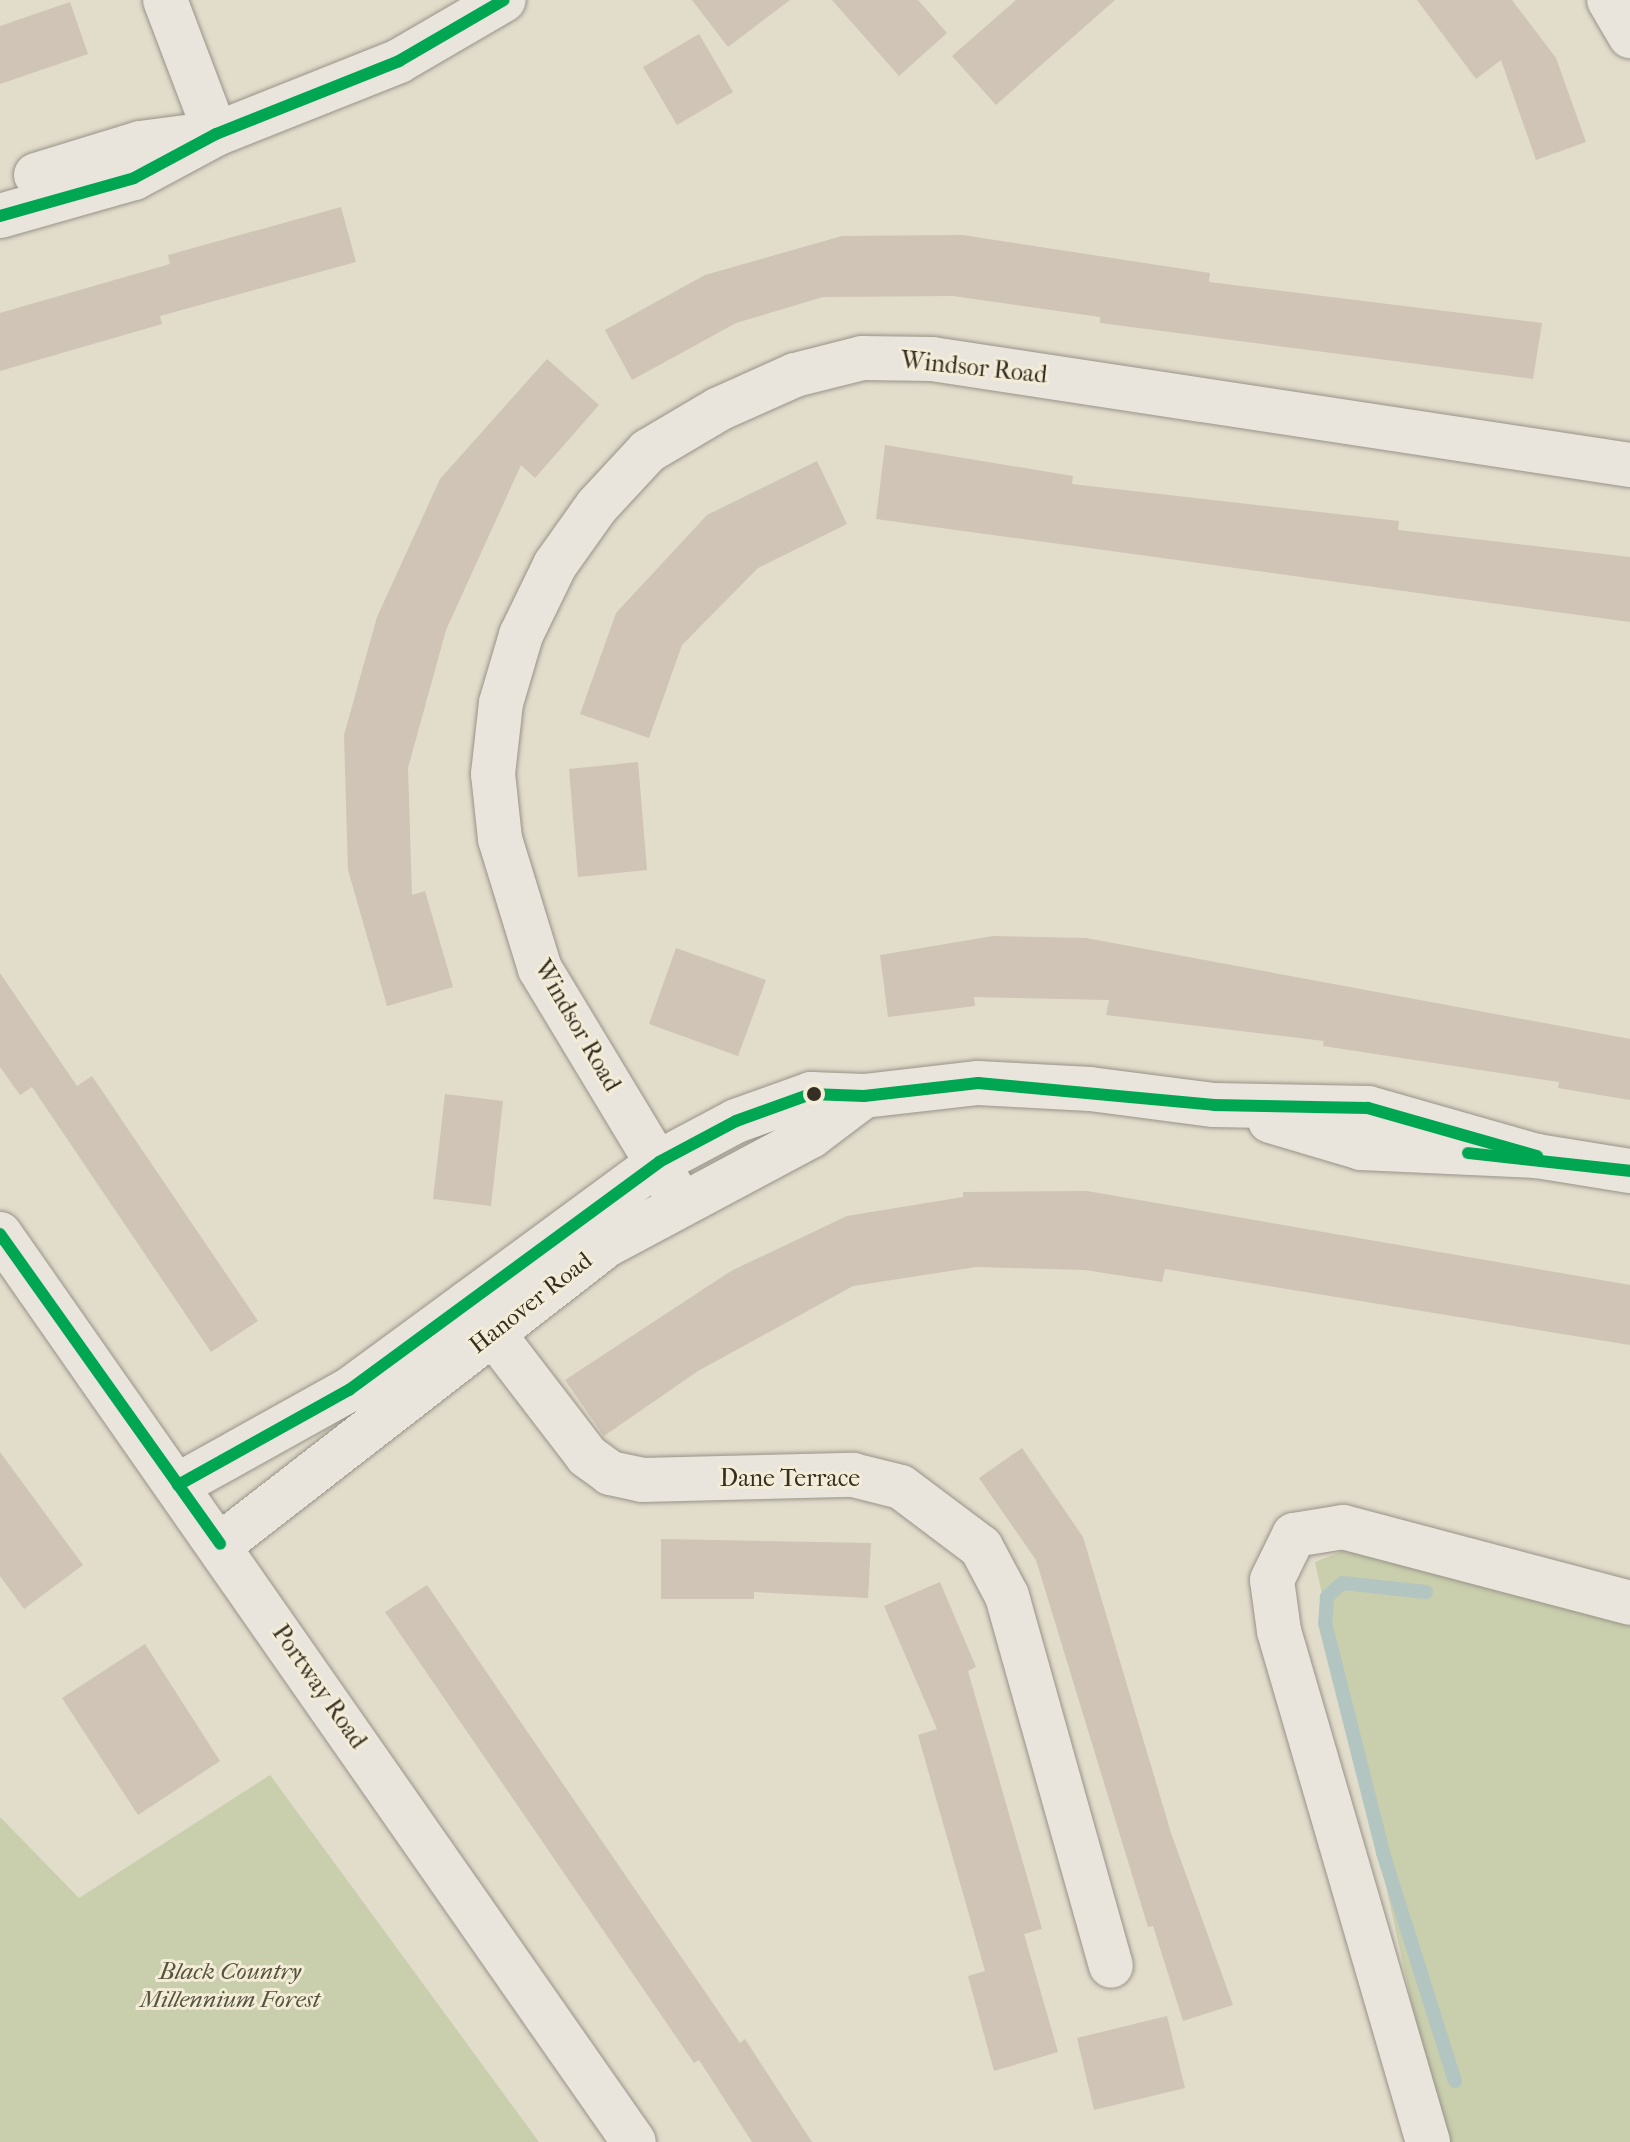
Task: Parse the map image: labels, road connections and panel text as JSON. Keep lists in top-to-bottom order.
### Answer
{
  "streets": {
    "street": [
      "Windsor Road",
      "Hanover Road",
      "Dane Terrace",
      "Portway Road"
    ]
  },
  "crossings": [
    ["Windsor Road", "Hanover Road"],
    ["Hanover Road", "Dane Terrace"],
    ["Hanover Road", "Portway Road"]
  ],
  "parks": ["Black Country Millennium Forest"]
}
